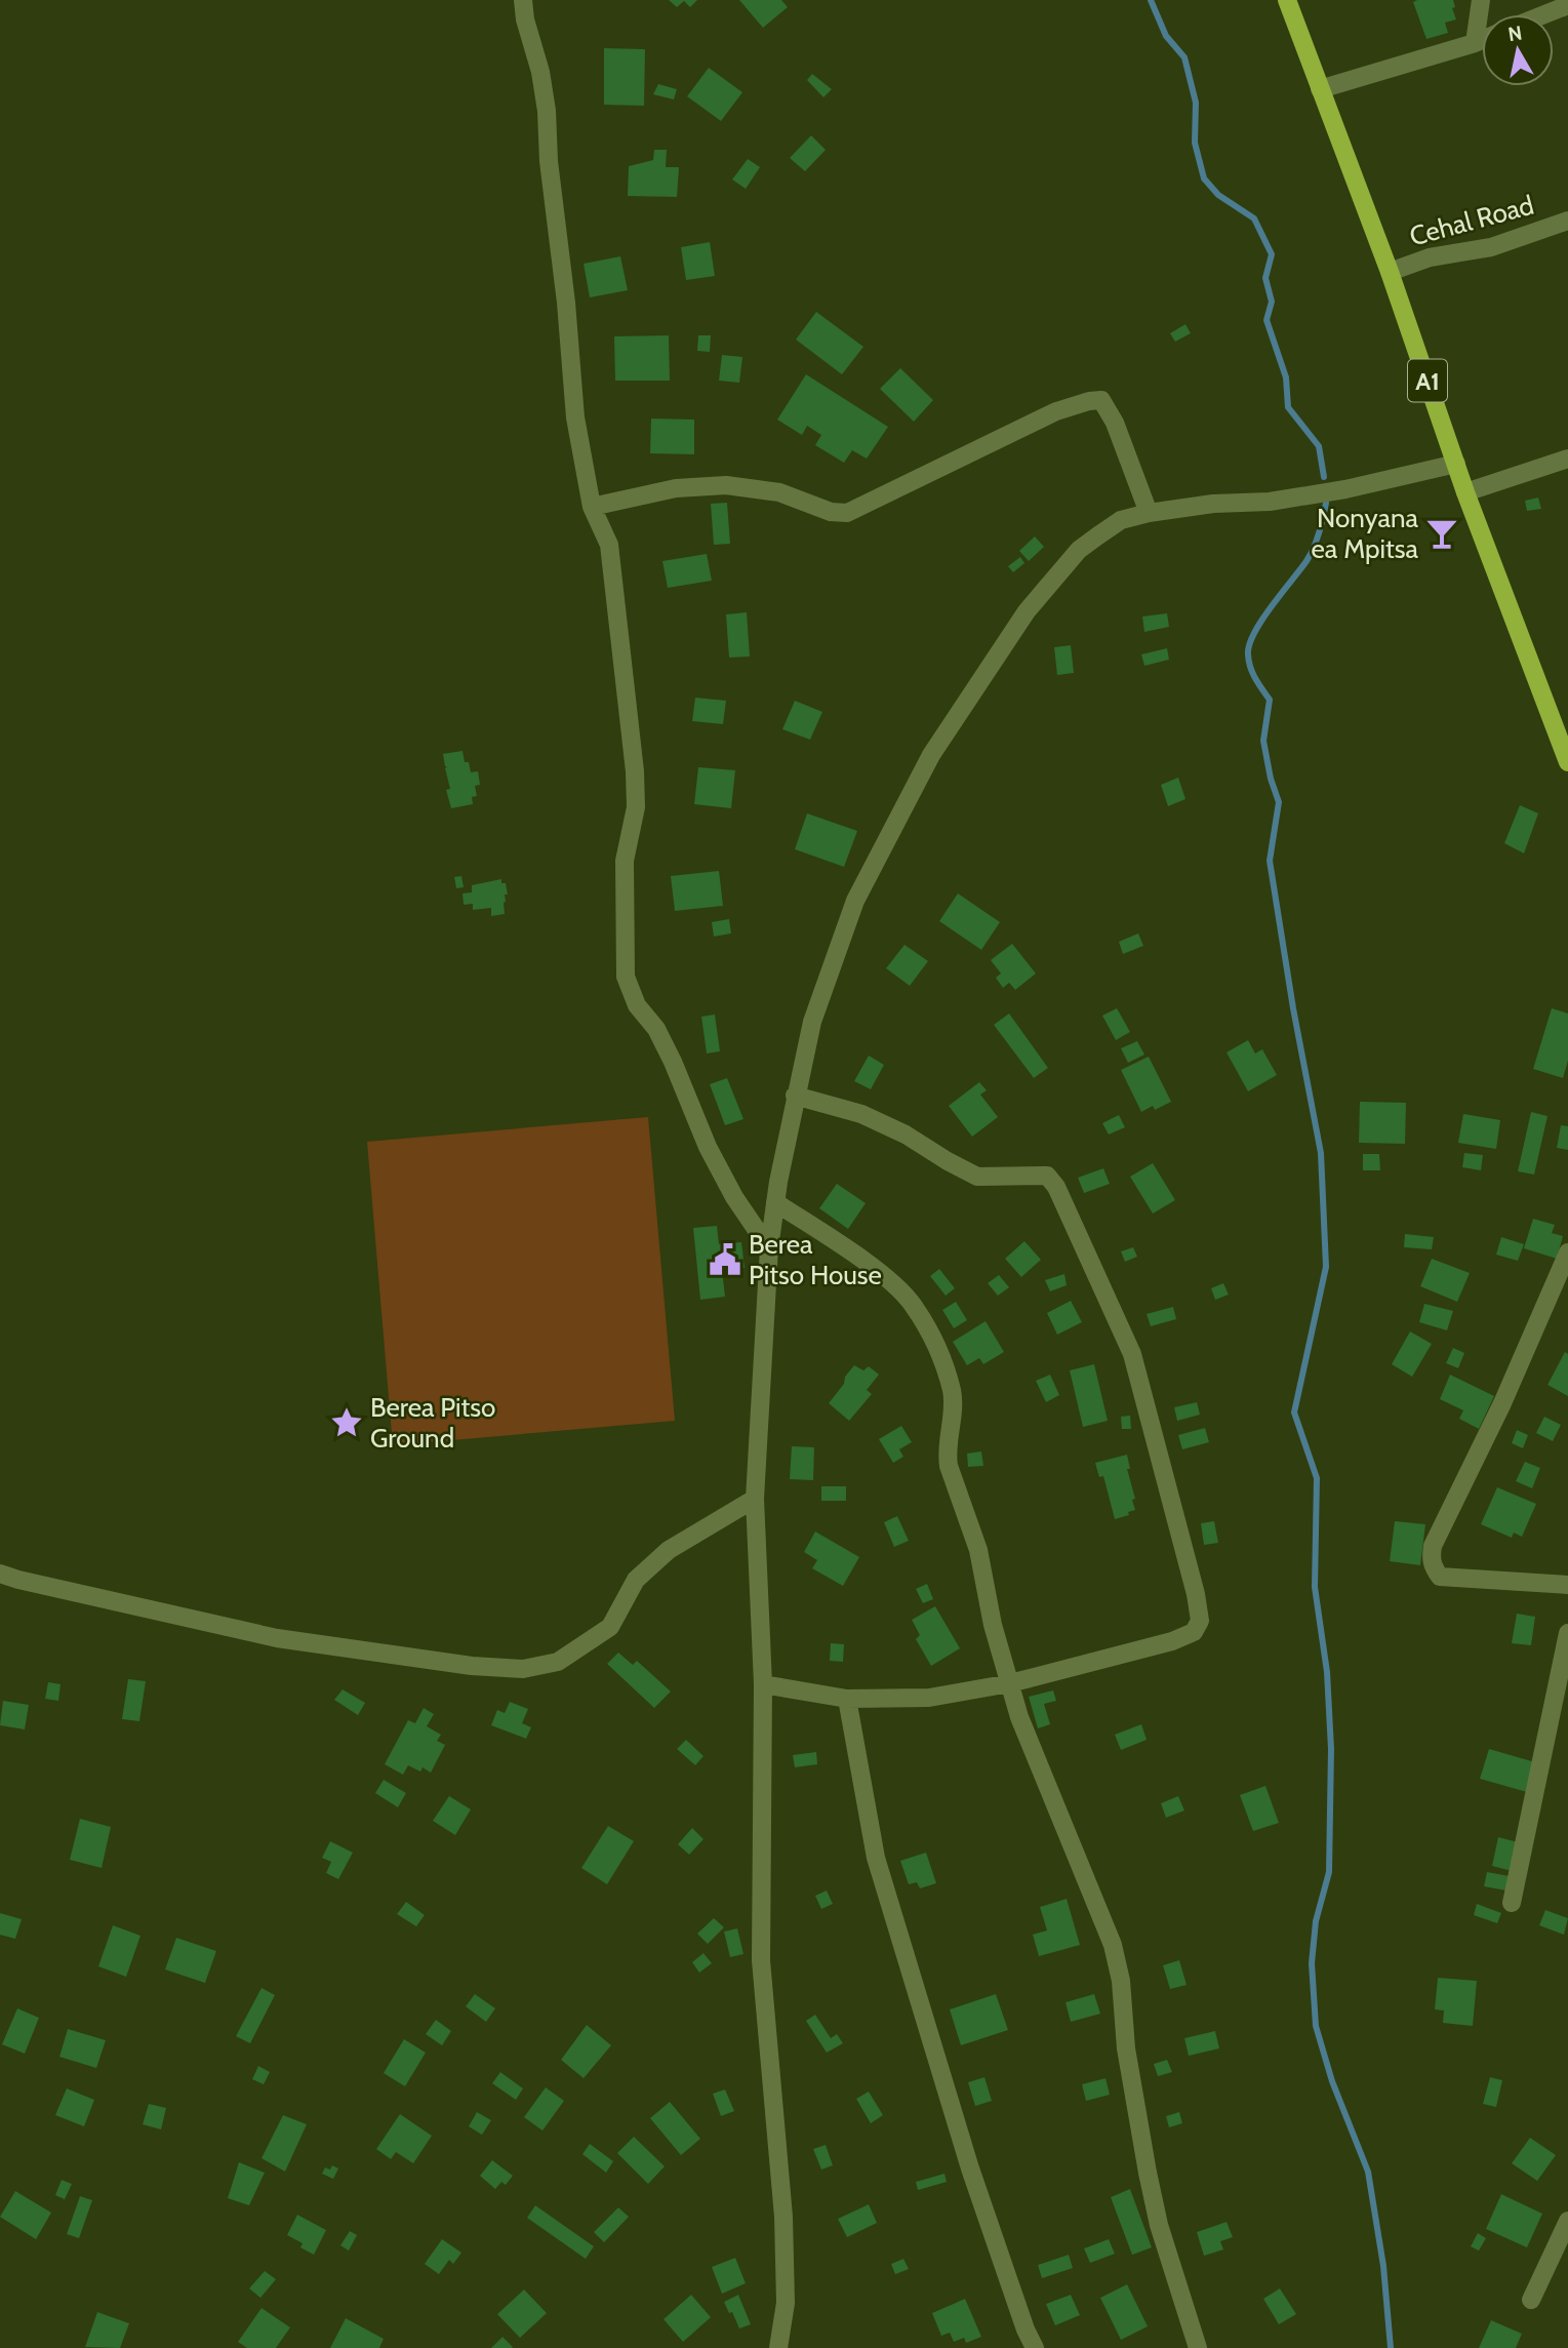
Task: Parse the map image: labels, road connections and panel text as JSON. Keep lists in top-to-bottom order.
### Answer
{
  "streets": {
    "main road": ["A1"],
    "street": ["Cehal Road"]
  },
  "crossings": [
    ["Cehal Road", "A1"]
  ],
  "places": {
    "bar": ["Nonyana ea Mpitsa"],
    "public building": ["Berea Pitso House"],
    "place": ["Berea Pitso Ground"]
  },
  "north": "top"
}
